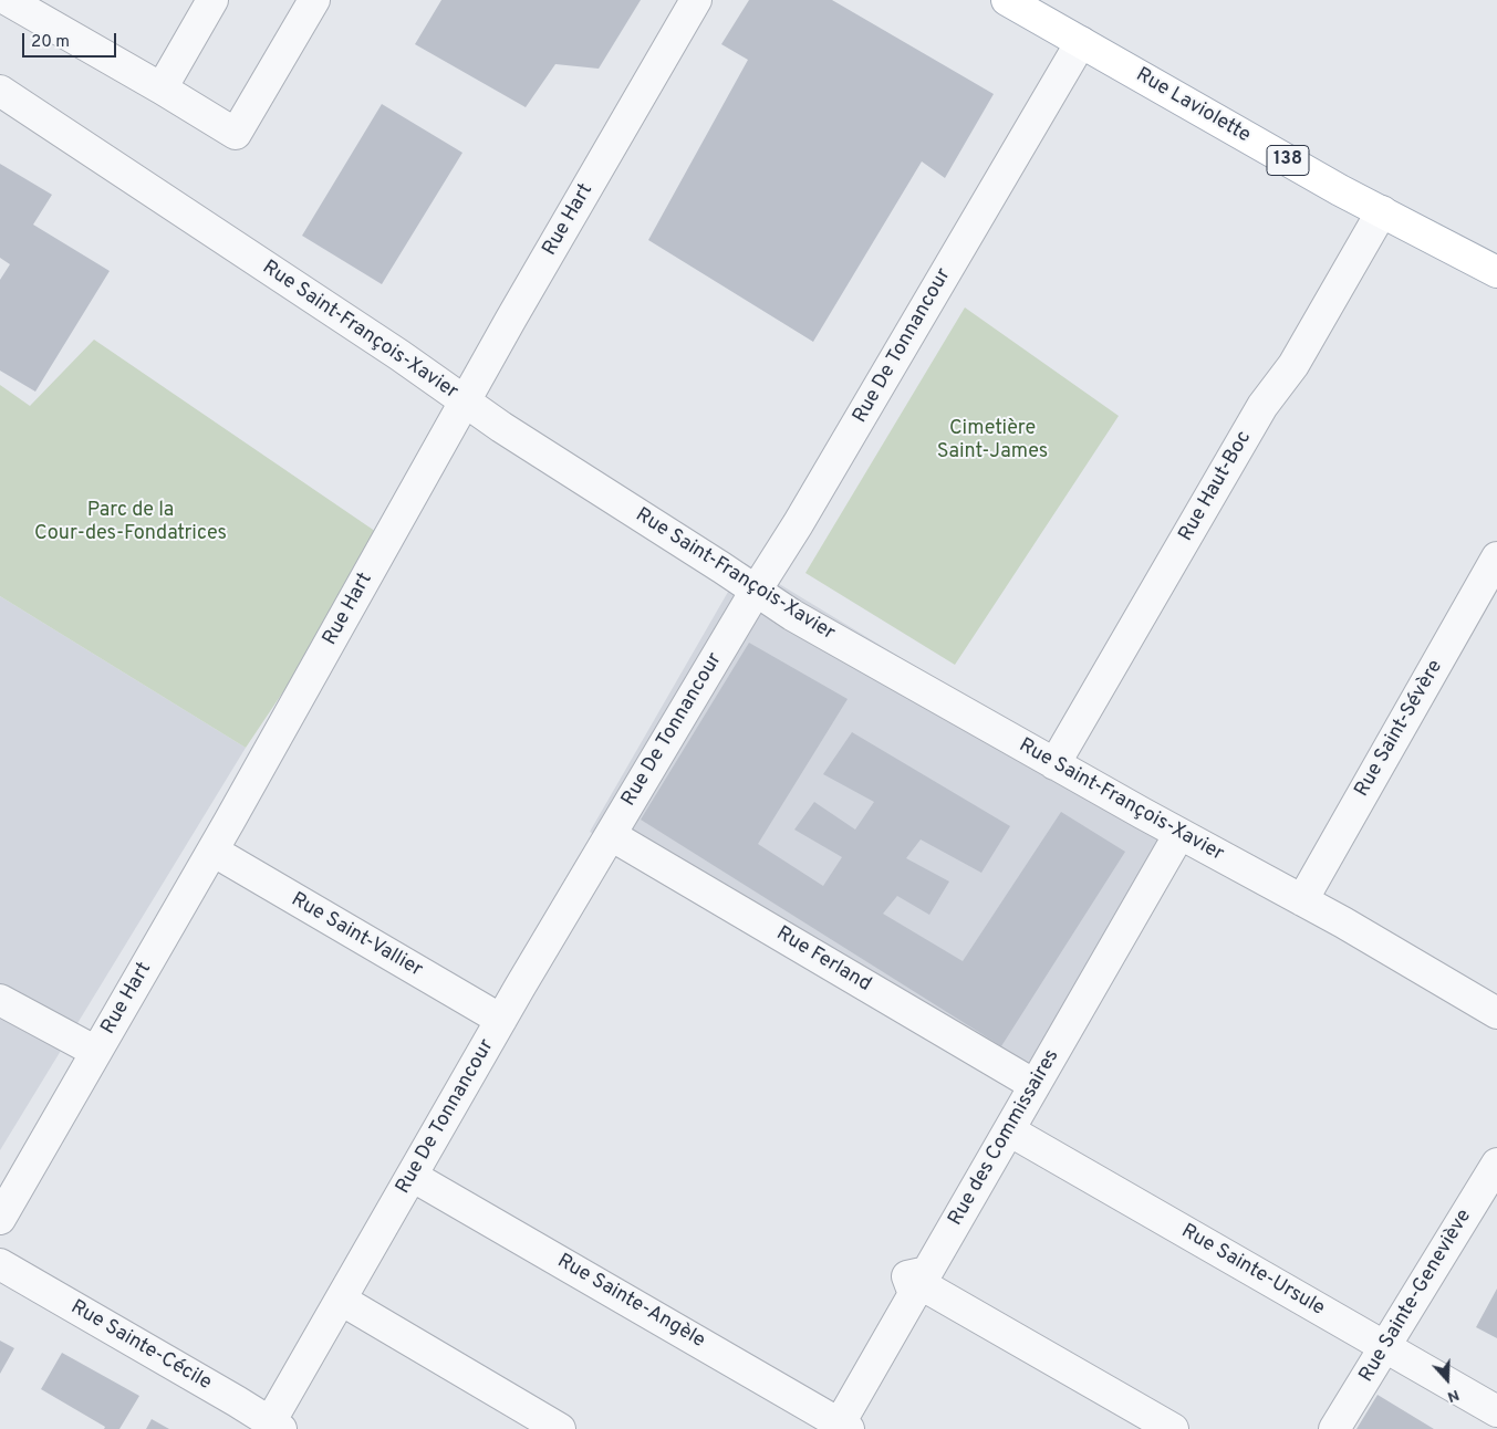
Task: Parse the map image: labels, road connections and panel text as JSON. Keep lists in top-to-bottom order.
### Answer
{
  "streets": {
    "main road": ["Rue Laviolette", "138"],
    "street": [
      "Rue Hart",
      "Rue Saint-François-Xavier",
      "Rue De Tonnancour",
      "Rue Haut-Boc",
      "Rue Saint-Sévère",
      "Rue Saint-Vallier",
      "Rue Ferland",
      "Rue des Commissaires",
      "Rue Sainte-Ursule",
      "Rue Sainte-Geneviève",
      "Rue Sainte-Angèle",
      "Rue Sainte-Cécile"
    ]
  },
  "crossings": [
    ["Rue Laviolette", "Rue De Tonnancour"],
    ["Rue Laviolette", "Rue Haut-Boc"],
    ["Rue Hart", "Rue Saint-François-Xavier"],
    ["Rue Hart", "Rue Saint-Vallier"],
    ["Rue Saint-François-Xavier", "Rue De Tonnancour"],
    ["Rue Saint-François-Xavier", "Rue Haut-Boc"],
    ["Rue Saint-François-Xavier", "Rue Saint-Sévère"],
    ["Rue Saint-François-Xavier", "Rue des Commissaires"],
    ["Rue De Tonnancour", "Rue Saint-Vallier"],
    ["Rue De Tonnancour", "Rue Ferland"],
    ["Rue De Tonnancour", "Rue Sainte-Angèle"],
    ["Rue De Tonnancour", "Rue Sainte-Cécile"],
    ["Rue Ferland", "Rue des Commissaires"],
    ["Rue des Commissaires", "Rue Sainte-Ursule"],
    ["Rue Sainte-Ursule", "Rue Sainte-Geneviève"]
  ],
  "parks": ["Cimetière Saint-James", "Parc de la Cour-des-Fondatrices"],
  "scale_bar": "20 m",
  "north": "bottom"
}
